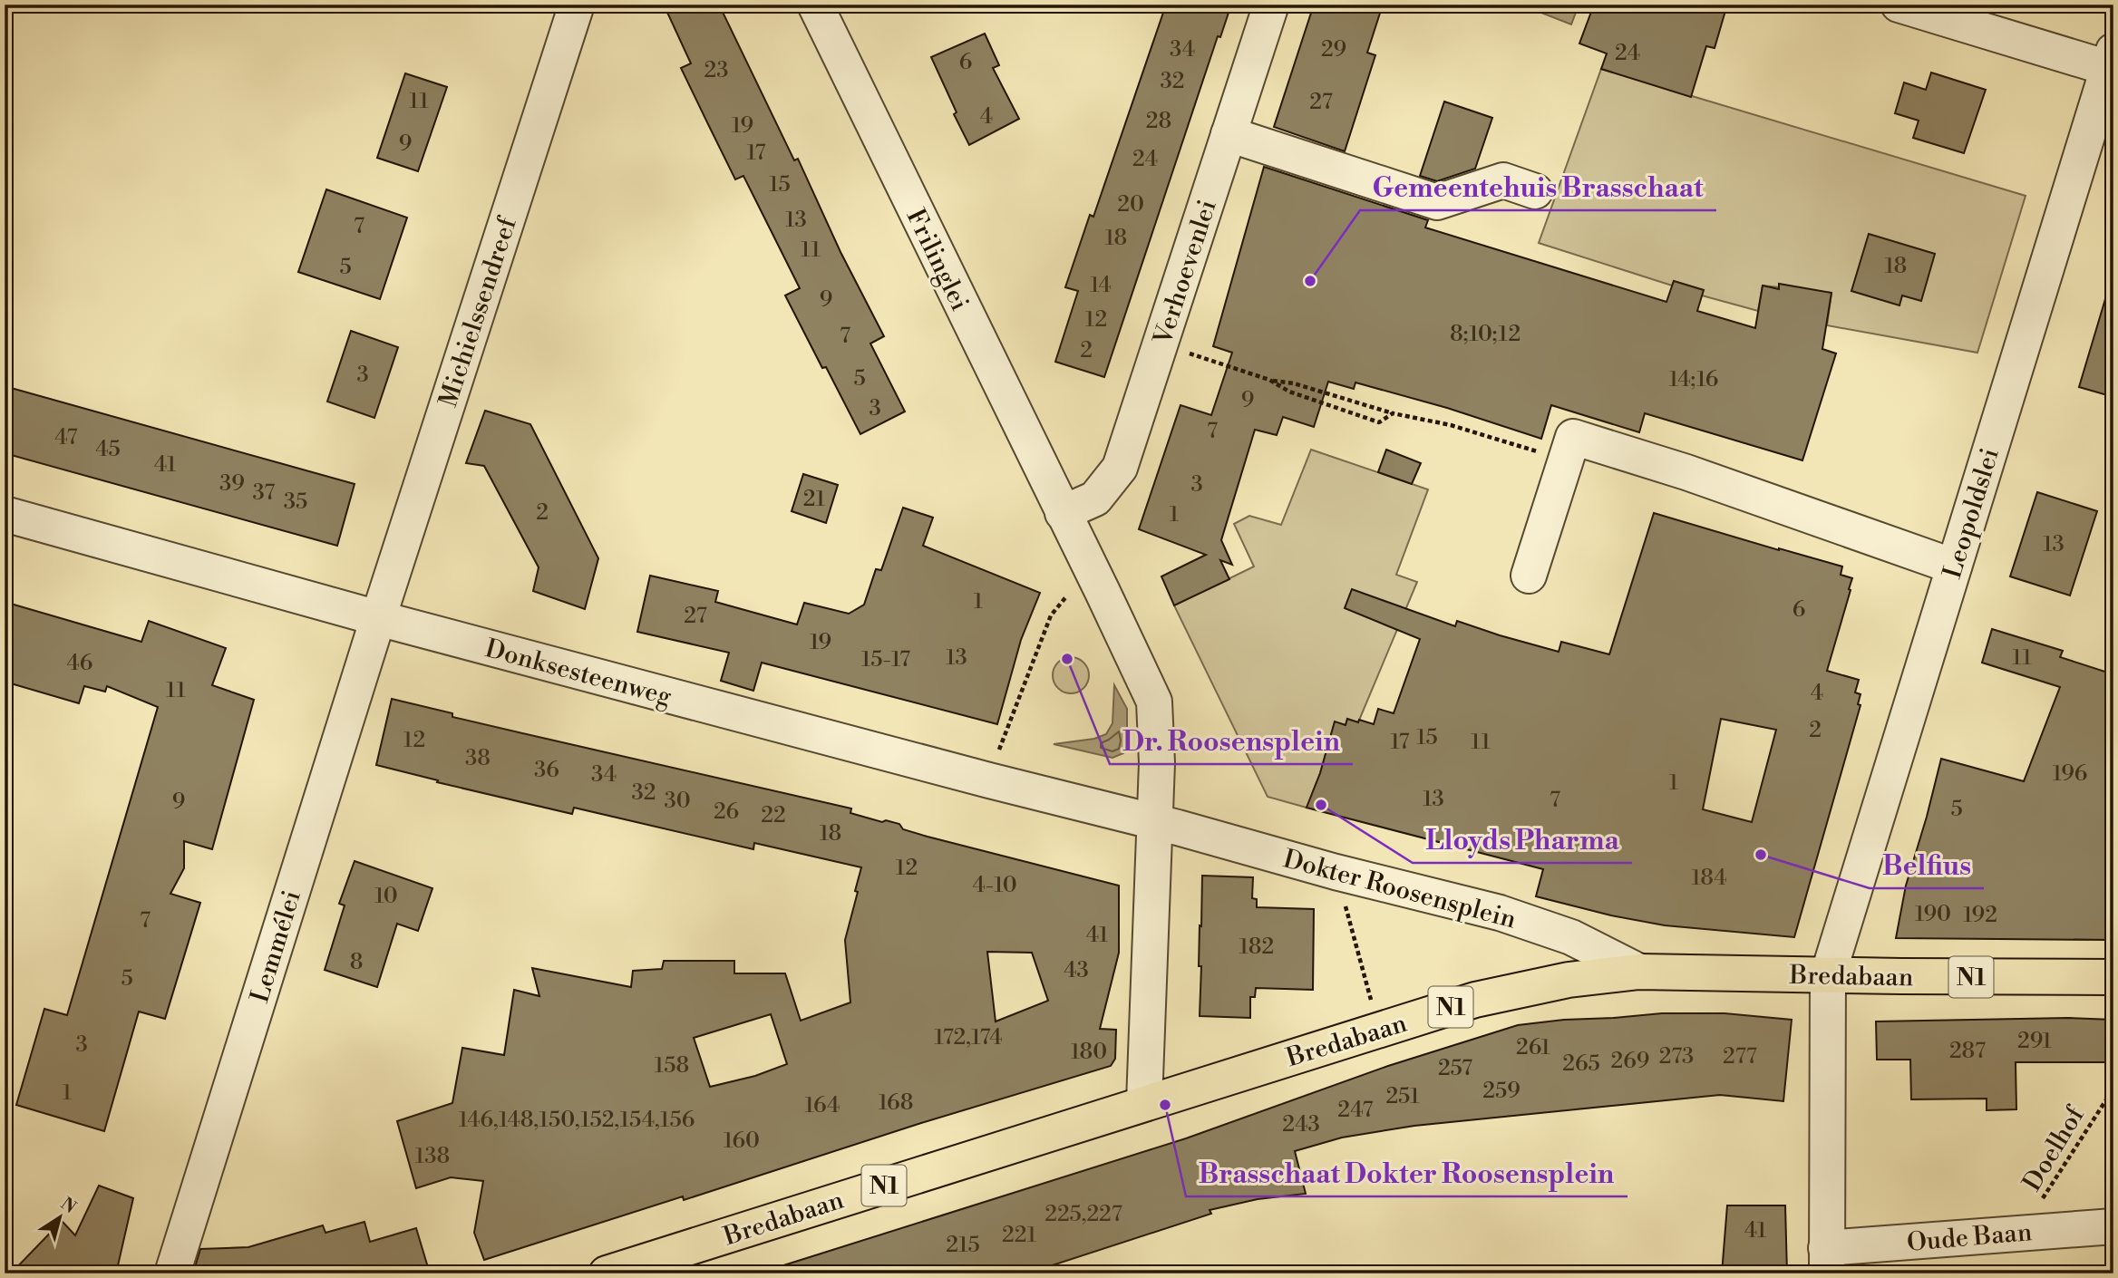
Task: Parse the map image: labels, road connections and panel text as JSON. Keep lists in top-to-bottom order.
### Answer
{
  "streets": {
    "main road": ["Bredabaan", "N1"],
    "street": [
      "Frilinglei",
      "Verhoevenlei",
      "Michielssendreef",
      "Leopoldslei",
      "Donksesteenweg",
      "Dokter Roosensplein",
      "Lemmélei",
      "Oude Baan"
    ],
    "path": ["Doelhof"]
  },
  "crossings": [
    ["Frilinglei", "Verhoevenlei"],
    ["Michielssendreef", "Donksesteenweg"],
    ["Michielssendreef", "Lemmélei"],
    ["Leopoldslei", "Bredabaan"],
    ["Leopoldslei", "Oude Baan"],
    ["Donksesteenweg", "Dokter Roosensplein"],
    ["Donksesteenweg", "Lemmélei"],
    ["Dokter Roosensplein", "Bredabaan"],
    ["Bredabaan", "Oude Baan"],
    ["Doelhof", "Oude Baan"]
  ],
  "places": [
    "Gemeentehuis Brasschaat",
    "Dr. Roosensplein",
    "Lloyds Pharma",
    "Belfius",
    "Brasschaat Dokter Roosensplein"
  ],
  "house_numbers": [
    "34",
    "29",
    "24",
    "6",
    "23",
    "32",
    "11",
    "27",
    "4",
    "28",
    "19",
    "9",
    "17",
    "24",
    "15",
    "20",
    "13",
    "7",
    "18",
    "11",
    "18",
    "5",
    "14",
    "9",
    "12",
    "8;10;12",
    "7",
    "2",
    "3",
    "5",
    "14;16",
    "9",
    "3",
    "7",
    "47",
    "45",
    "41",
    "39",
    "3",
    "37",
    "21",
    "35",
    "2",
    "1",
    "13",
    "1",
    "6",
    "27",
    "19",
    "13",
    "11",
    "15-17",
    "46",
    "11",
    "4",
    "2",
    "15",
    "12",
    "17",
    "11",
    "38",
    "36",
    "196",
    "34",
    "1",
    "32",
    "13",
    "7",
    "30",
    "9",
    "5",
    "26",
    "22",
    "18",
    "12",
    "184",
    "4-10",
    "10",
    "190",
    "192",
    "7",
    "41",
    "182",
    "8",
    "43",
    "5",
    "172,174",
    "291",
    "3",
    "261",
    "287",
    "180",
    "273",
    "277",
    "269",
    "265",
    "158",
    "257",
    "259",
    "1",
    "251",
    "168",
    "164",
    "247",
    "146,148,150,152,154,156",
    "243",
    "160",
    "138",
    "225,227",
    "41",
    "221",
    "215"
  ],
  "north": "top right"
}
